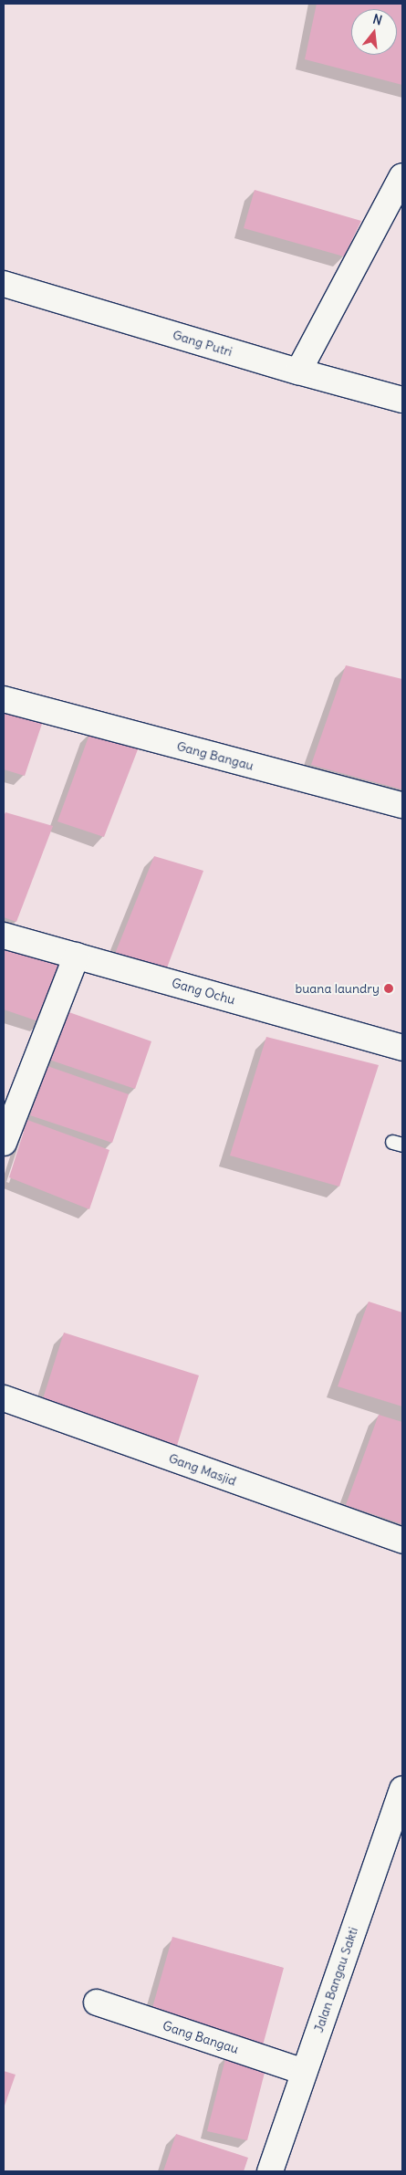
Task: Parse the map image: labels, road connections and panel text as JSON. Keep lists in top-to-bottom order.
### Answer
{
  "streets": {
    "street": [
      "Gang Putri",
      "Gang Bangau",
      "Gang Ochu",
      "Gang Masjid",
      "Jalan Bangau Sakti"
    ]
  },
  "crossings": [
    ["Gang Bangau", "Jalan Bangau Sakti"]
  ],
  "places": ["buana laundry"],
  "north": "top"
}
